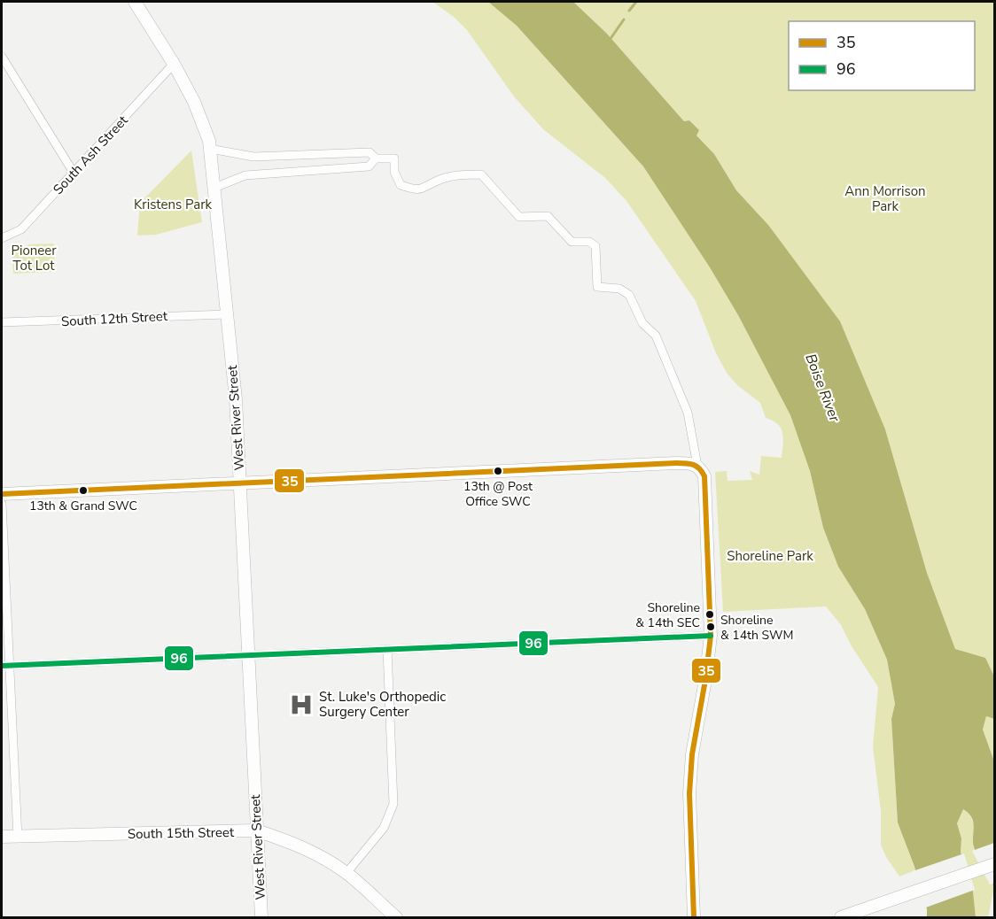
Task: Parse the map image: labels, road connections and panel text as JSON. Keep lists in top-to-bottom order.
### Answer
{
  "streets": {
    "main road": ["West River Street", "South 15th Street"],
    "street": ["South Ash Street", "South 12th Street"]
  },
  "crossings": [
    ["South Ash Street", "West River Street"],
    ["South 12th Street", "West River Street"],
    ["West River Street", "South 15th Street"]
  ],
  "water": ["Boise River"],
  "parks": [
    "Ann Morrison Park",
    "Kristens Park",
    "Pioneer Tot Lot",
    "Shoreline Park"
  ],
  "places": {
    "other": [
      "13th @ Post Office SWC",
      "13th & Grand SWC",
      "Shoreline & 14th SEC",
      "Shoreline & 14th SWM"
    ],
    "hospital": ["St. Luke's Orthopedic Surgery Center"]
  },
  "lines": ["transit line 35", "transit line 96"],
  "legend": ["35", "96"]
}
